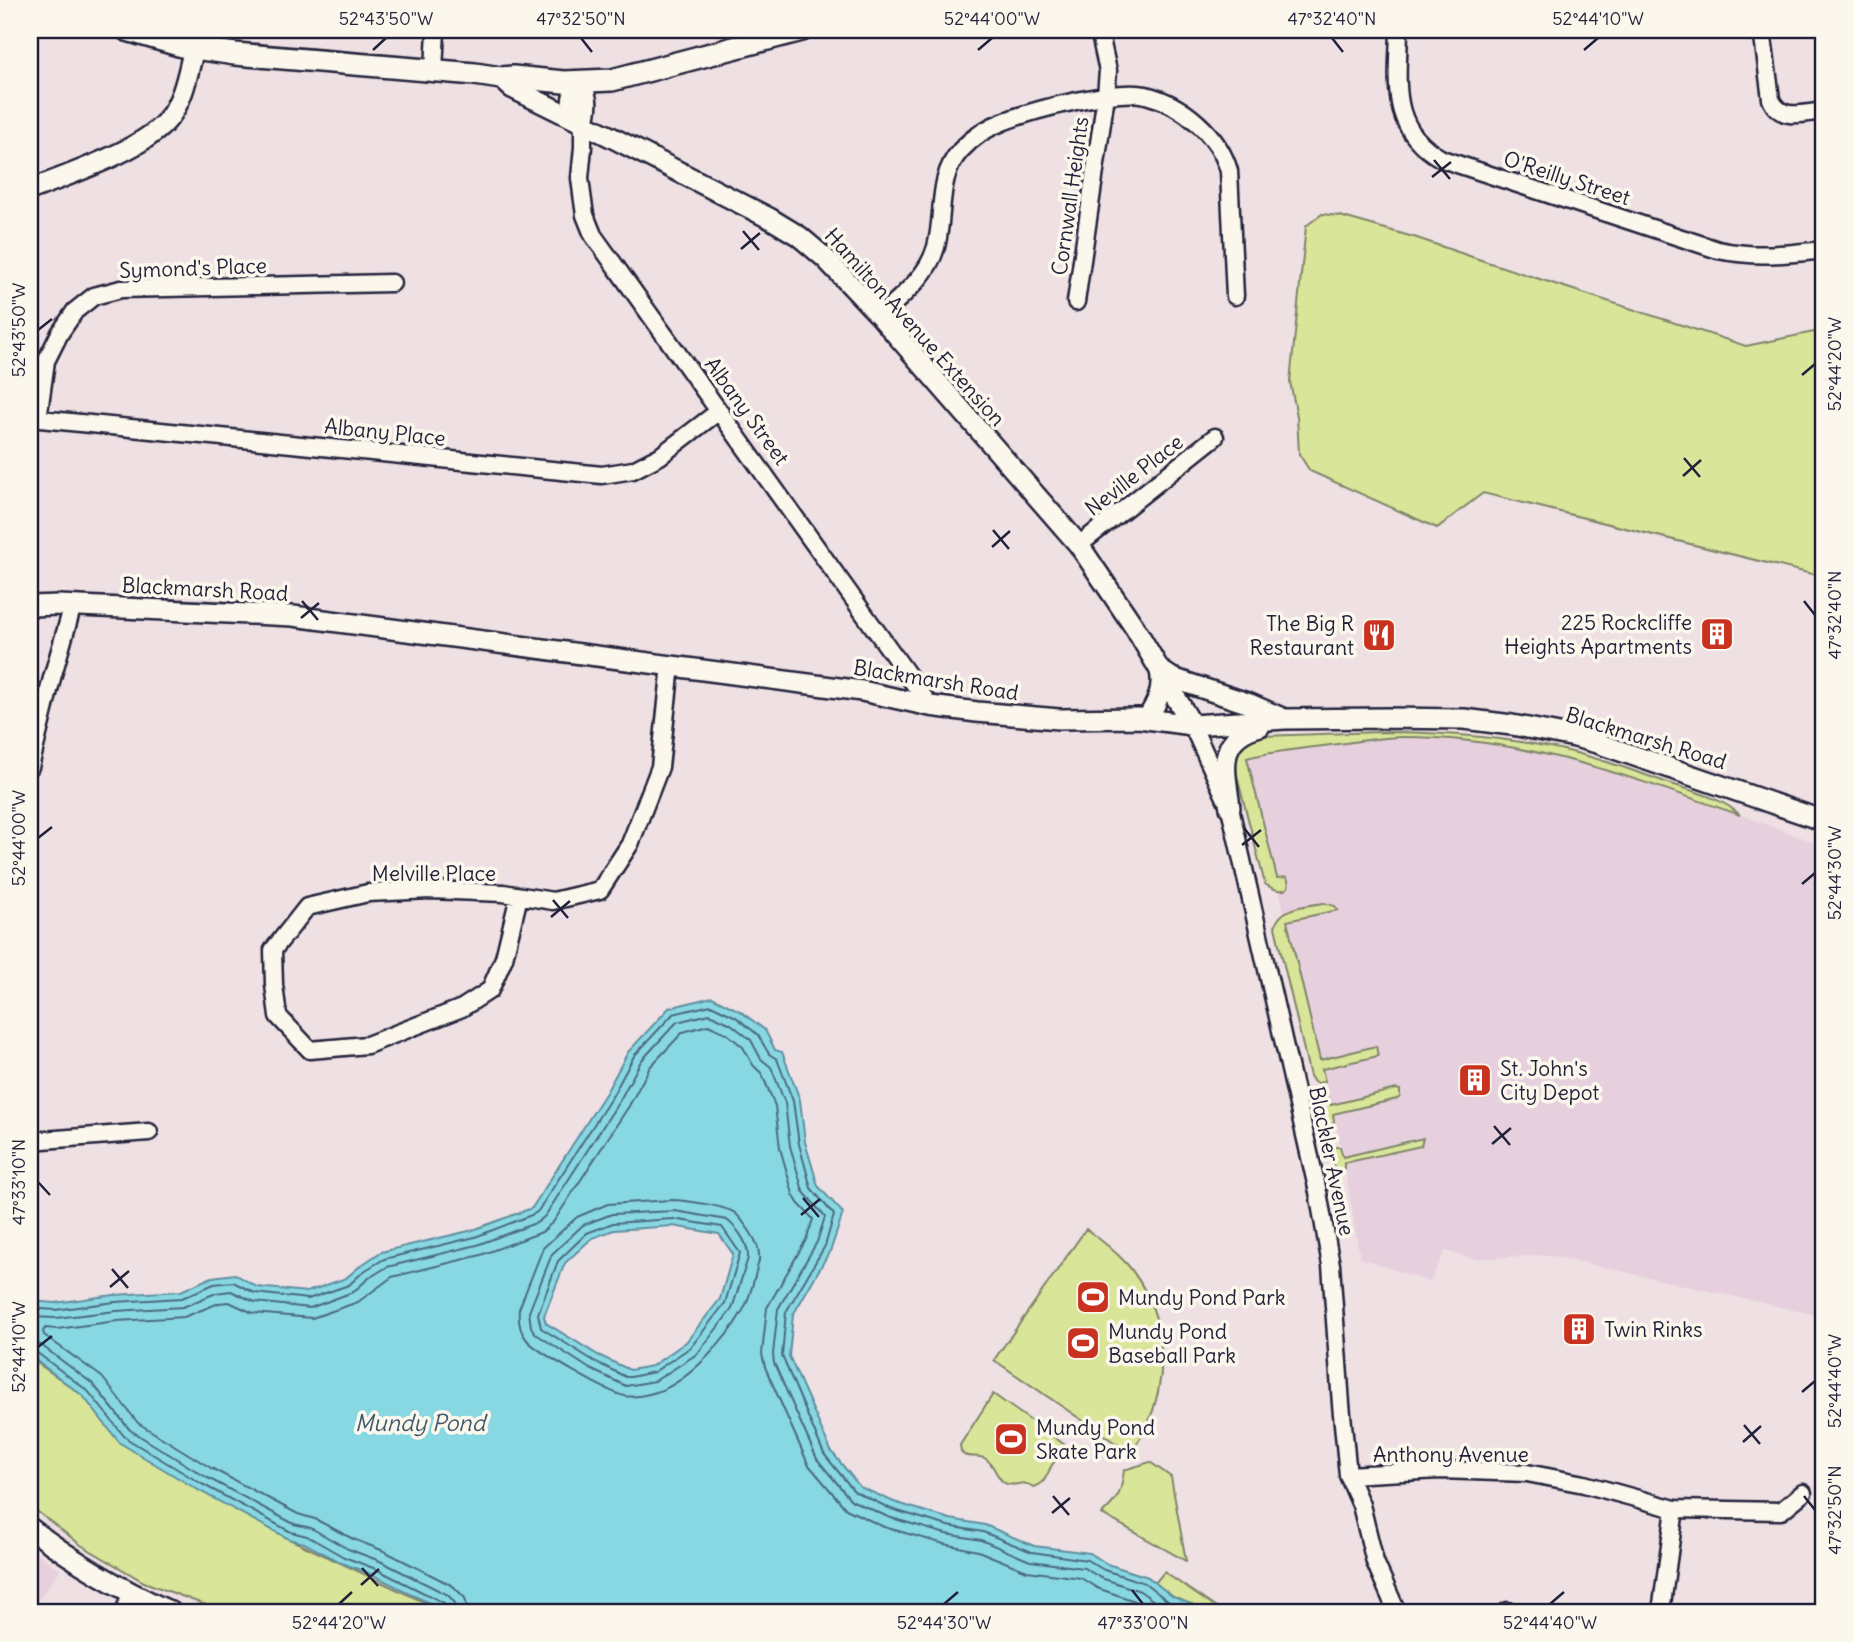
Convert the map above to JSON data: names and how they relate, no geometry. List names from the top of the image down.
{
  "streets": {
    "street": [
      "O'Reilly Street",
      "Cornwall Heights",
      "Symond's Place",
      "Hamilton Avenue Extension",
      "Albany Street",
      "Albany Place",
      "Neville Place",
      "Blackmarsh Road",
      "Melville Place",
      "Blackler Avenue",
      "Anthony Avenue"
    ]
  },
  "crossings": [
    ["Cornwall Heights", "Hamilton Avenue Extension"],
    ["Symond's Place", "Albany Place"],
    ["Hamilton Avenue Extension", "Albany Street"],
    ["Hamilton Avenue Extension", "Neville Place"],
    ["Hamilton Avenue Extension", "Blackmarsh Road"],
    ["Hamilton Avenue Extension", "Blackler Avenue"],
    ["Albany Street", "Albany Place"],
    ["Albany Street", "Blackmarsh Road"],
    ["Blackmarsh Road", "Melville Place"],
    ["Blackmarsh Road", "Blackler Avenue"],
    ["Blackler Avenue", "Anthony Avenue"]
  ],
  "water": ["Mundy Pond"],
  "places": {
    "building": ["225 Rockcliffe Heights Apartments", "St. John's City Depot", "Twin Rinks"],
    "restaurant": ["The Big R Restaurant"],
    "sports": ["Mundy Pond Park", "Mundy Pond Baseball Park", "Mundy Pond Skate Park"]
  },
  "coordinates": [
    "52°43'50\"W",
    "47°32'50\"N",
    "52°44'00\"W",
    "47°32'40\"N",
    "52°44'10\"W",
    "52°44'20\"W",
    "52°44'30\"W",
    "47°33'10\"N",
    "52°44'40\"W",
    "47°33'00\"N"
  ]
}
